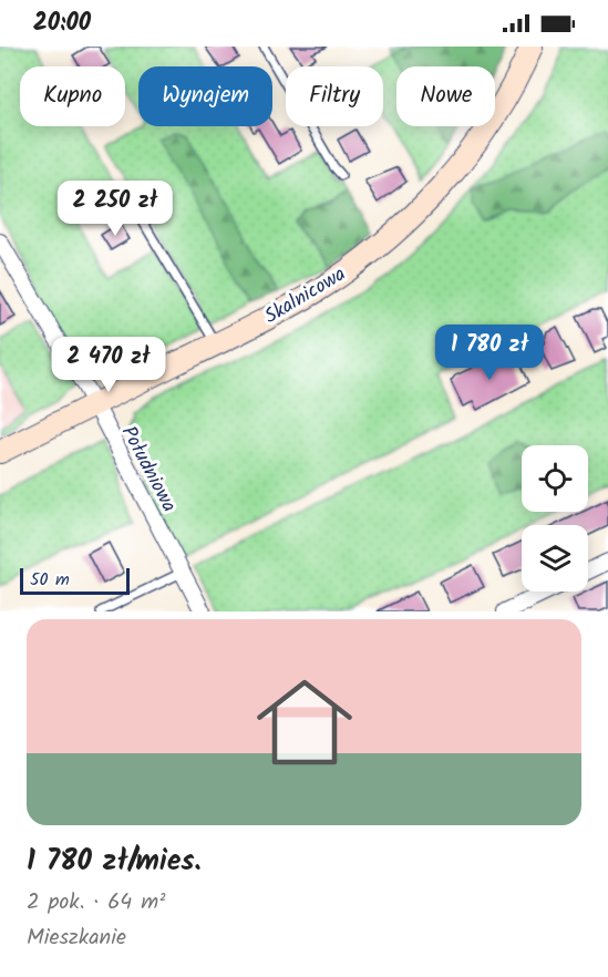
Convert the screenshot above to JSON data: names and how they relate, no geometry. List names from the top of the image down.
{
  "streets": {
    "street": ["Skalnicowa", "Południowa"]
  },
  "crossings": [
    ["Skalnicowa", "Południowa"]
  ],
  "scale_bar": "50 m",
  "page": {
    "status": "20:00",
    "chip": [
      "Kupno",
      "Wynajem",
      "Filtry",
      "Nowe"
    ],
    "price": ["2 250 zł", "1 780 zł", "2 470 zł"],
    "scale": "50 m",
    "list": [
      {
        "name": "1 780 zł/mies.",
        "note": "2 pok. · 64 m² · Mieszkanie"
      }
    ]
  }
}
